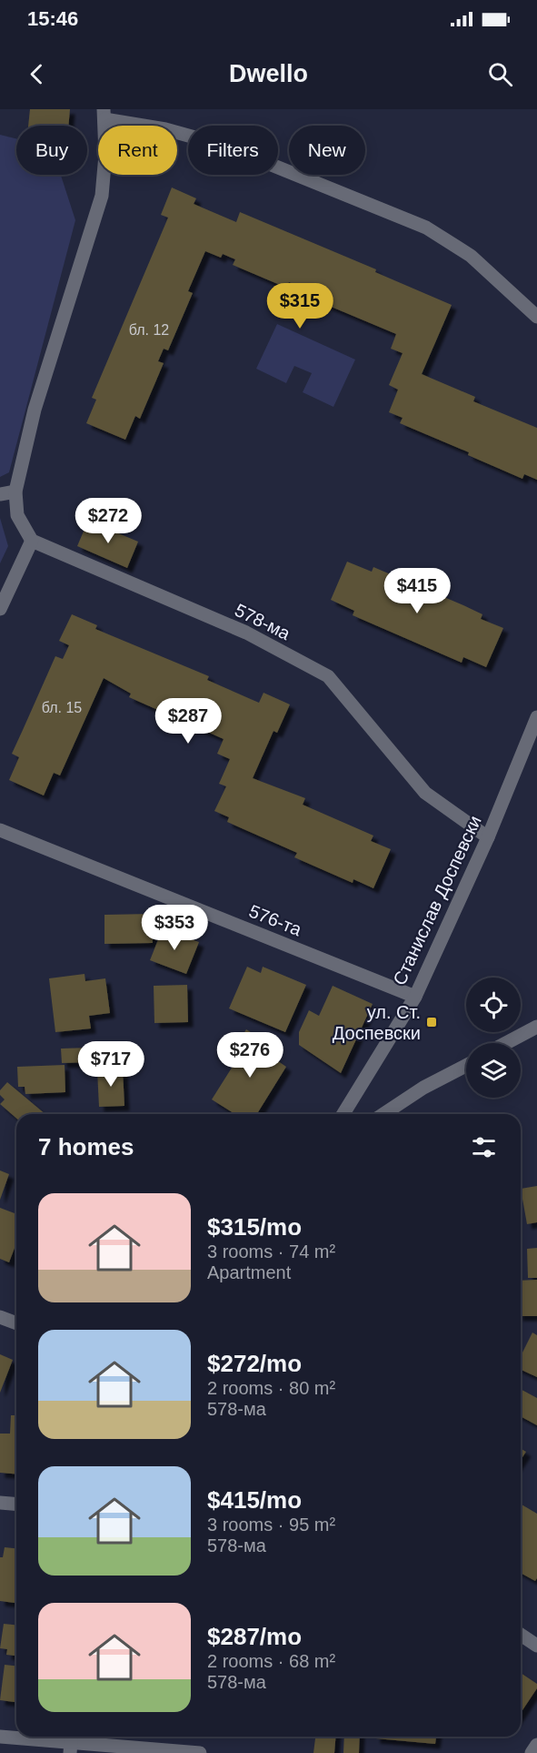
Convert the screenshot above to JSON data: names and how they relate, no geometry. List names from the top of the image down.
{
  "streets": {
    "street": ["578-ма", "Станислав Доспевски", "576-та"]
  },
  "crossings": [
    ["578-ма", "Станислав Доспевски"],
    ["Станислав Доспевски", "576-та"]
  ],
  "places": {
    "transit": ["ул. Ст. Доспевски"]
  },
  "house_numbers": ["бл. 12", "бл. 15"],
  "page": {
    "status": "15:46",
    "header": "Dwello",
    "chip": [
      "Buy",
      "Rent",
      "Filters",
      "New"
    ],
    "price": [
      "$315",
      "$272",
      "$415",
      "$287",
      "$353",
      "$276",
      "$717"
    ],
    "heading": "7 homes",
    "list": [
      {
        "name": "$315/mo",
        "note": "3 rooms · 74 m² · Apartment"
      },
      {
        "name": "$272/mo",
        "note": "2 rooms · 80 m² · 578-ма"
      },
      {
        "name": "$415/mo",
        "note": "3 rooms · 95 m² · 578-ма"
      },
      {
        "name": "$287/mo",
        "note": "2 rooms · 68 m² · 578-ма"
      }
    ]
  }
}
